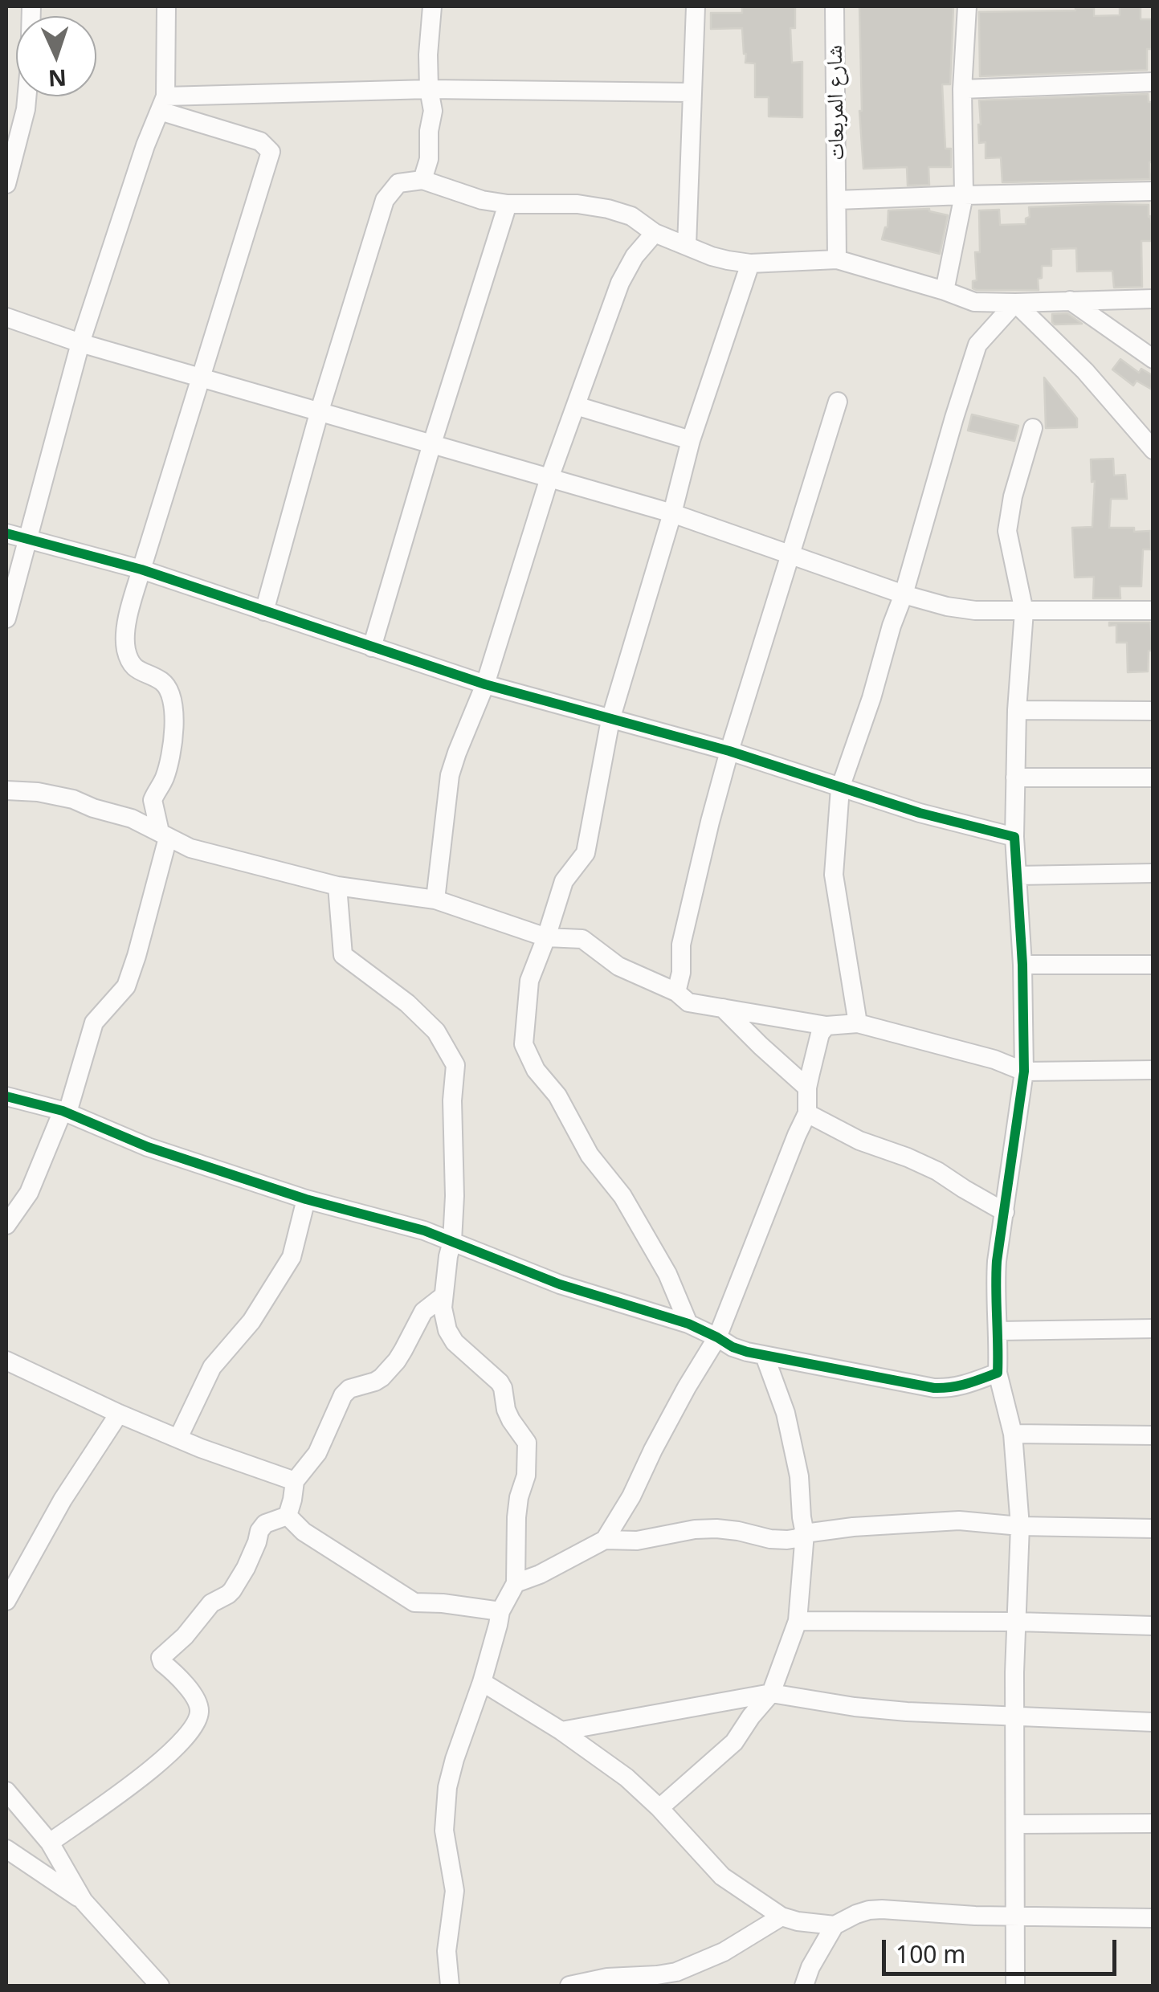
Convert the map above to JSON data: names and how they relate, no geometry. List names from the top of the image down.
{
  "streets": {
    "street": ["شارع المربعات"]
  },
  "scale_bar": "100 m",
  "north": "bottom"
}
